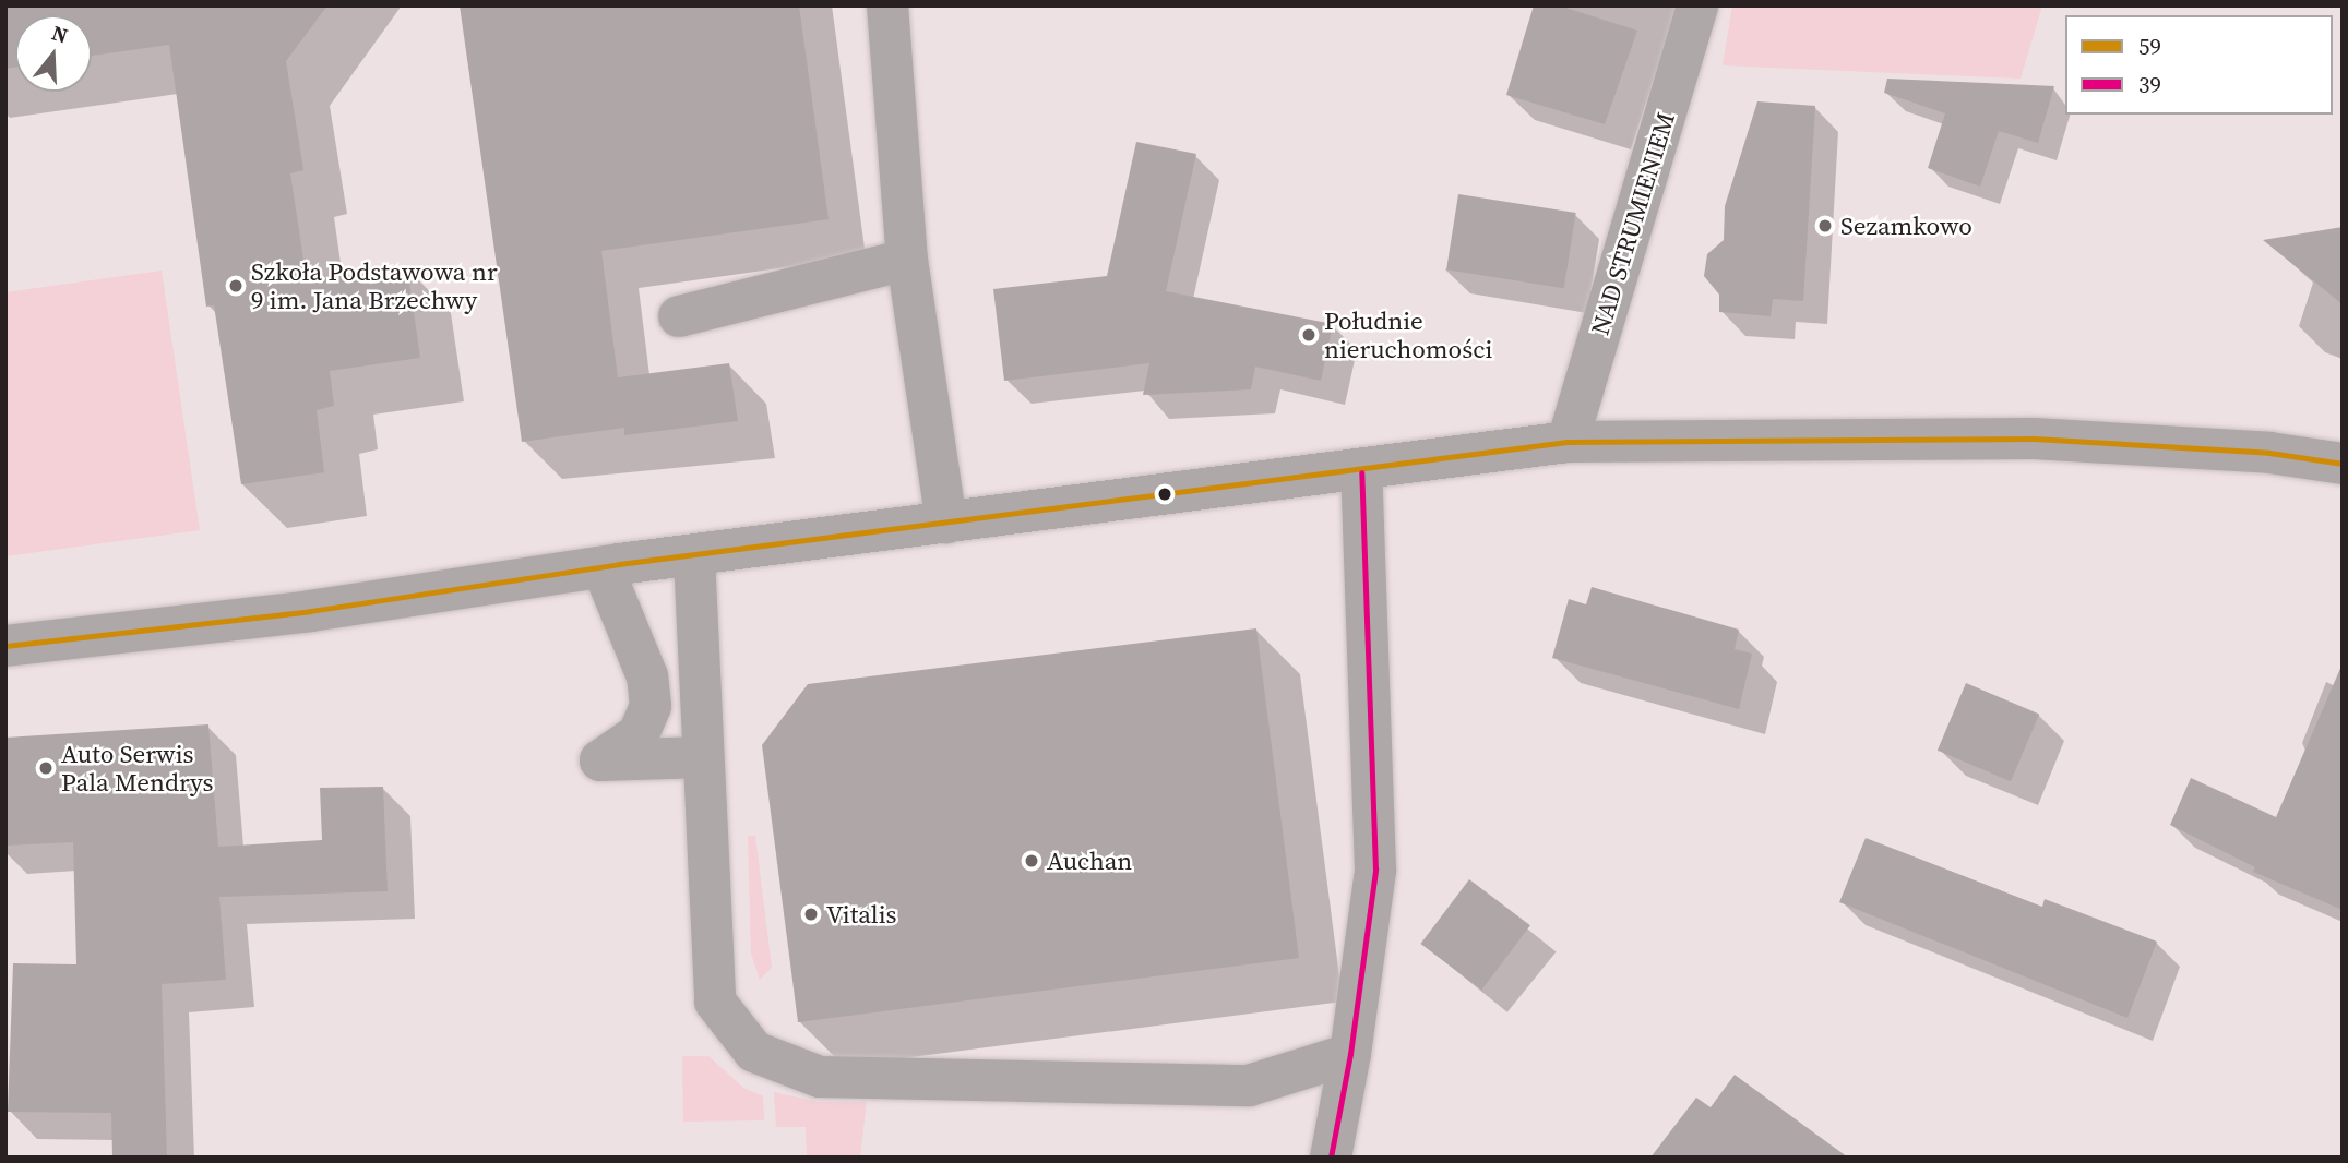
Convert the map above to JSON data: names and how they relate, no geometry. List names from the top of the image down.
{
  "streets": {
    "street": ["NAD STRUMIENIEM"]
  },
  "places": [
    "Sezamkowo",
    "Szkoła Podstawowa nr 9 im. Jana Brzechwy",
    "Południe nieruchomości",
    "Auto Serwis Pala Mendrys",
    "Auchan",
    "Vitalis"
  ],
  "lines": ["transit line 59", "transit line 39"],
  "legend": ["59", "39"],
  "north": "top"
}
